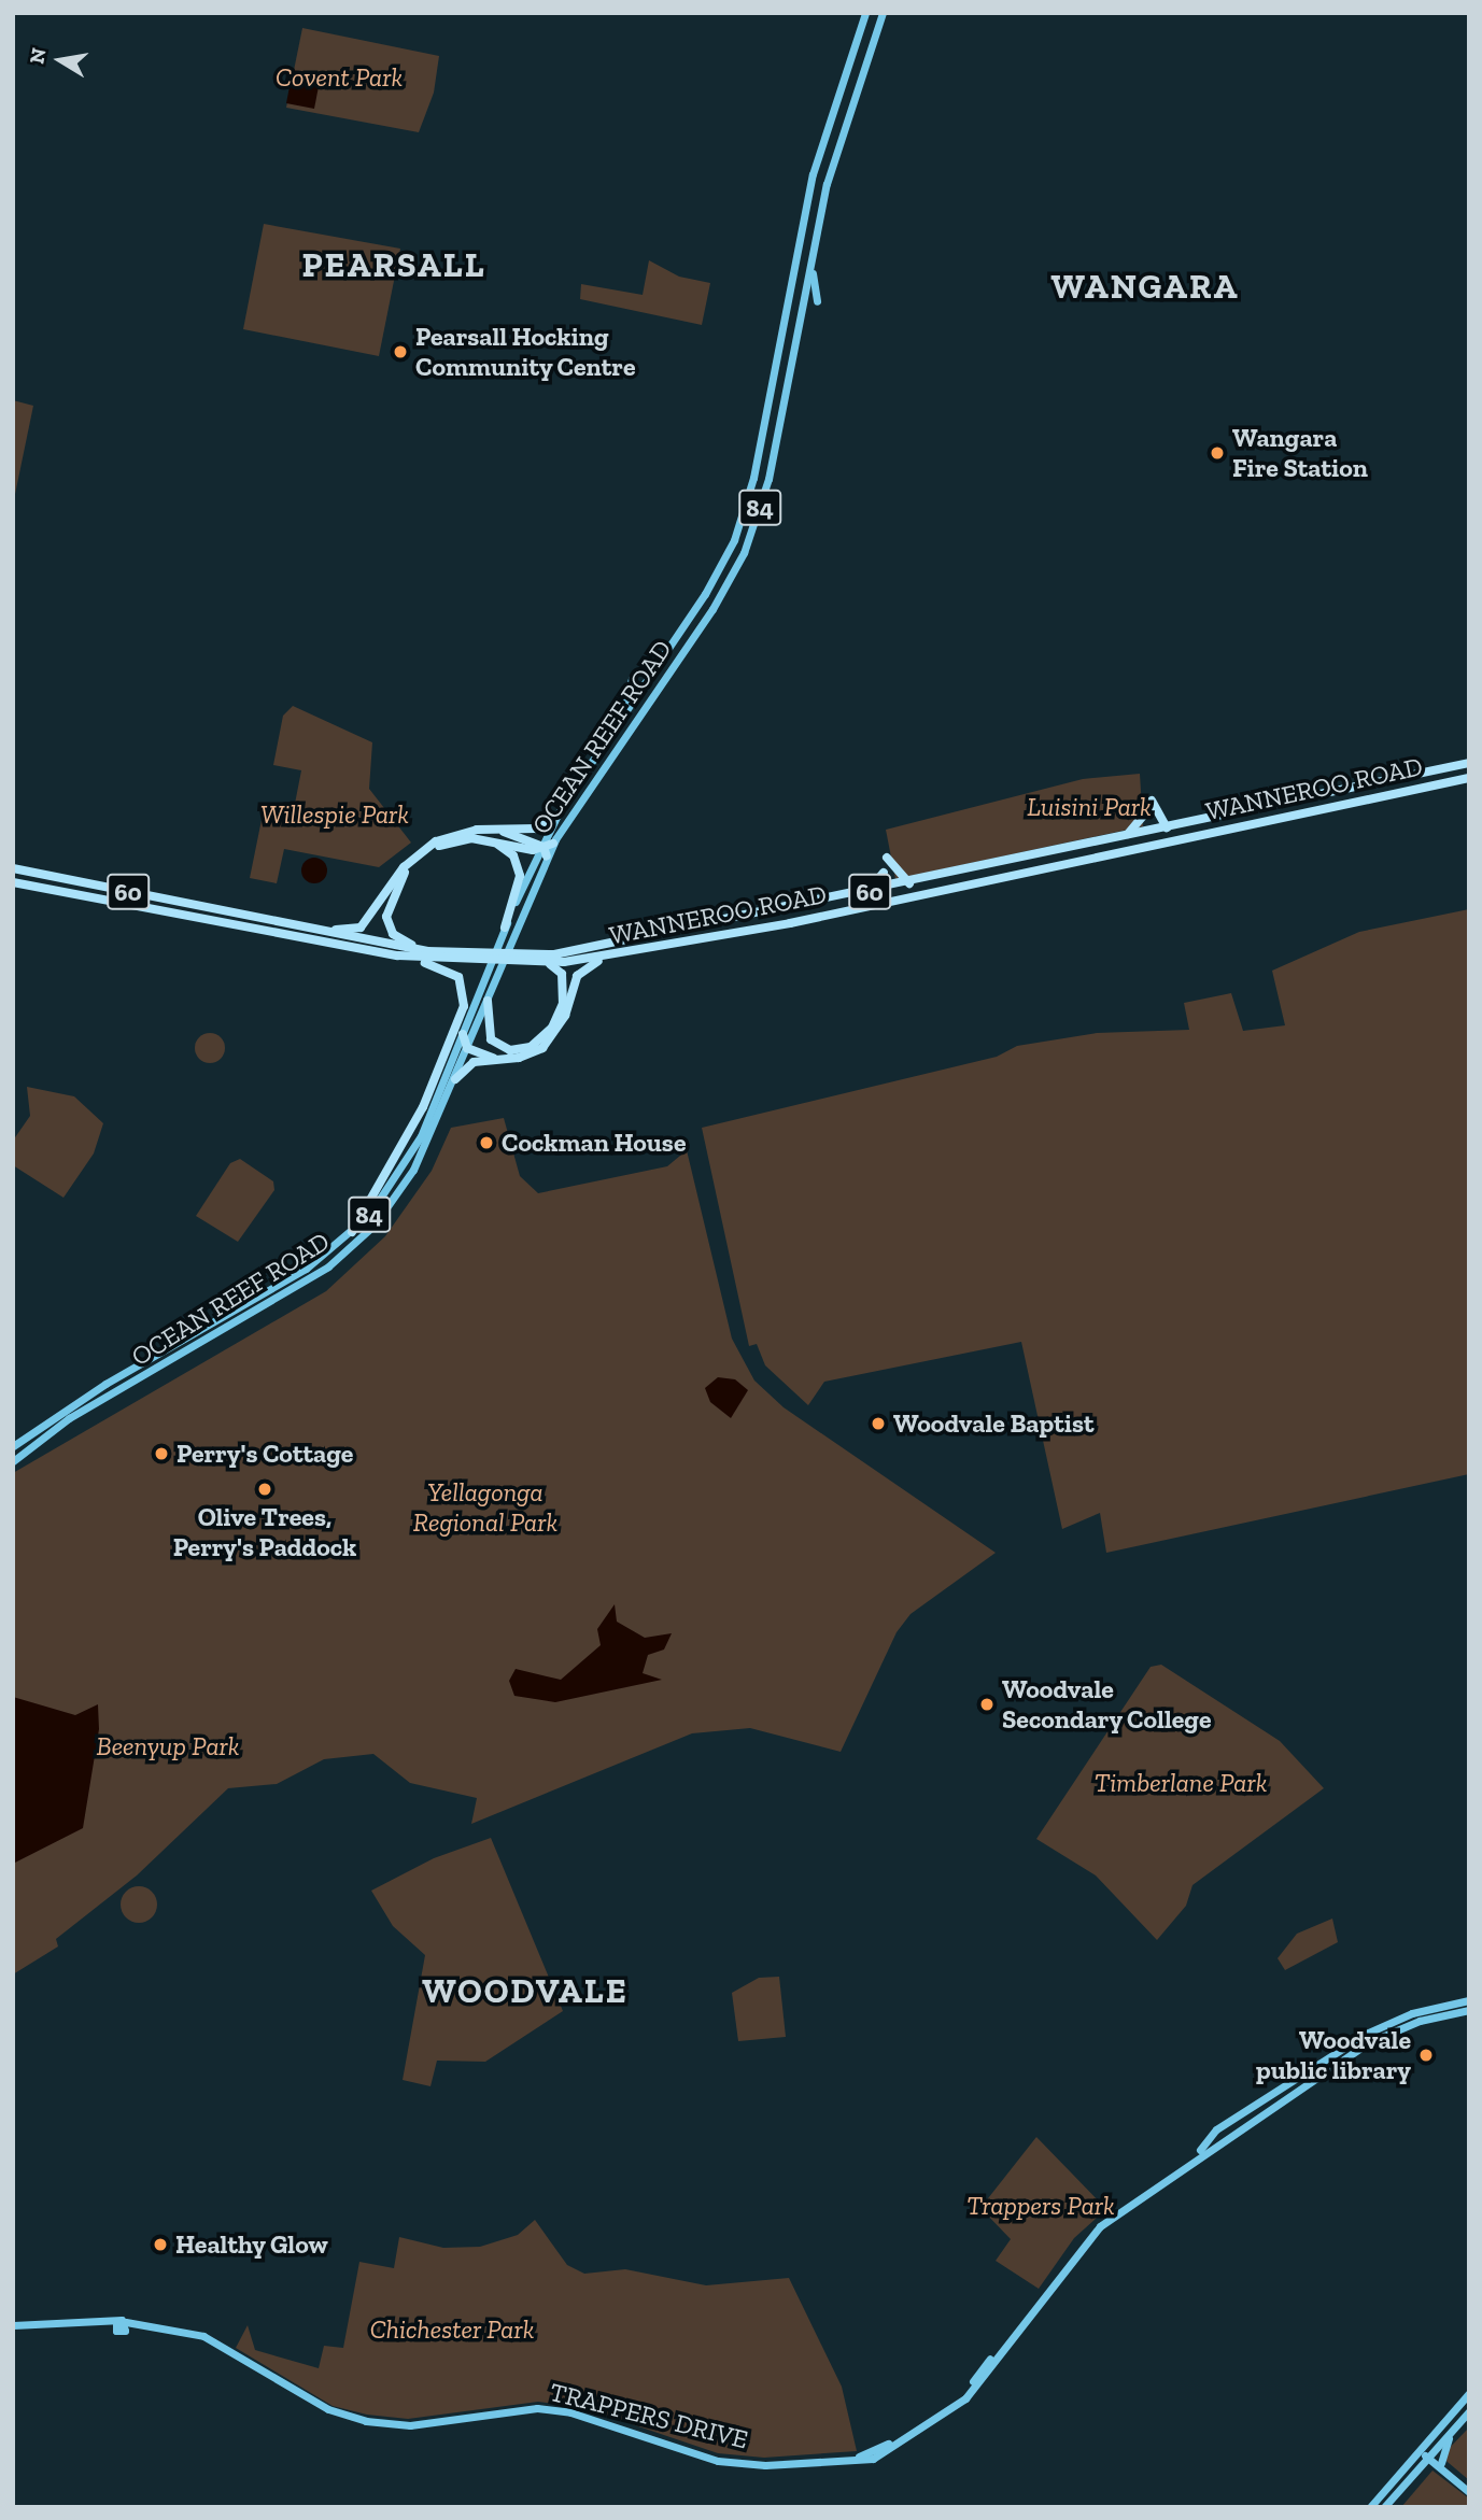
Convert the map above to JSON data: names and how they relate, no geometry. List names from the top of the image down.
{
  "streets": {
    "highway": ["WANNEROO ROAD", "60"],
    "main road": ["84", "OCEAN REEF ROAD", "TRAPPERS DRIVE"]
  },
  "crossings": [
    ["WANNEROO ROAD", "60"]
  ],
  "districts": ["PEARSALL", "WANGARA", "WOODVALE"],
  "parks": [
    "Covent Park",
    "Luisini Park",
    "Willespie Park",
    "Yellagonga Regional Park",
    "Beenyup Park",
    "Timberlane Park",
    "Trappers Park",
    "Chichester Park"
  ],
  "places": [
    "Pearsall Hocking Community Centre",
    "Wangara Fire Station",
    "Cockman House",
    "Woodvale Baptist",
    "Perry's Cottage",
    "Olive Trees, Perry's Paddock",
    "Woodvale Secondary College",
    "Woodvale public library",
    "Healthy Glow"
  ],
  "north": "left"
}
